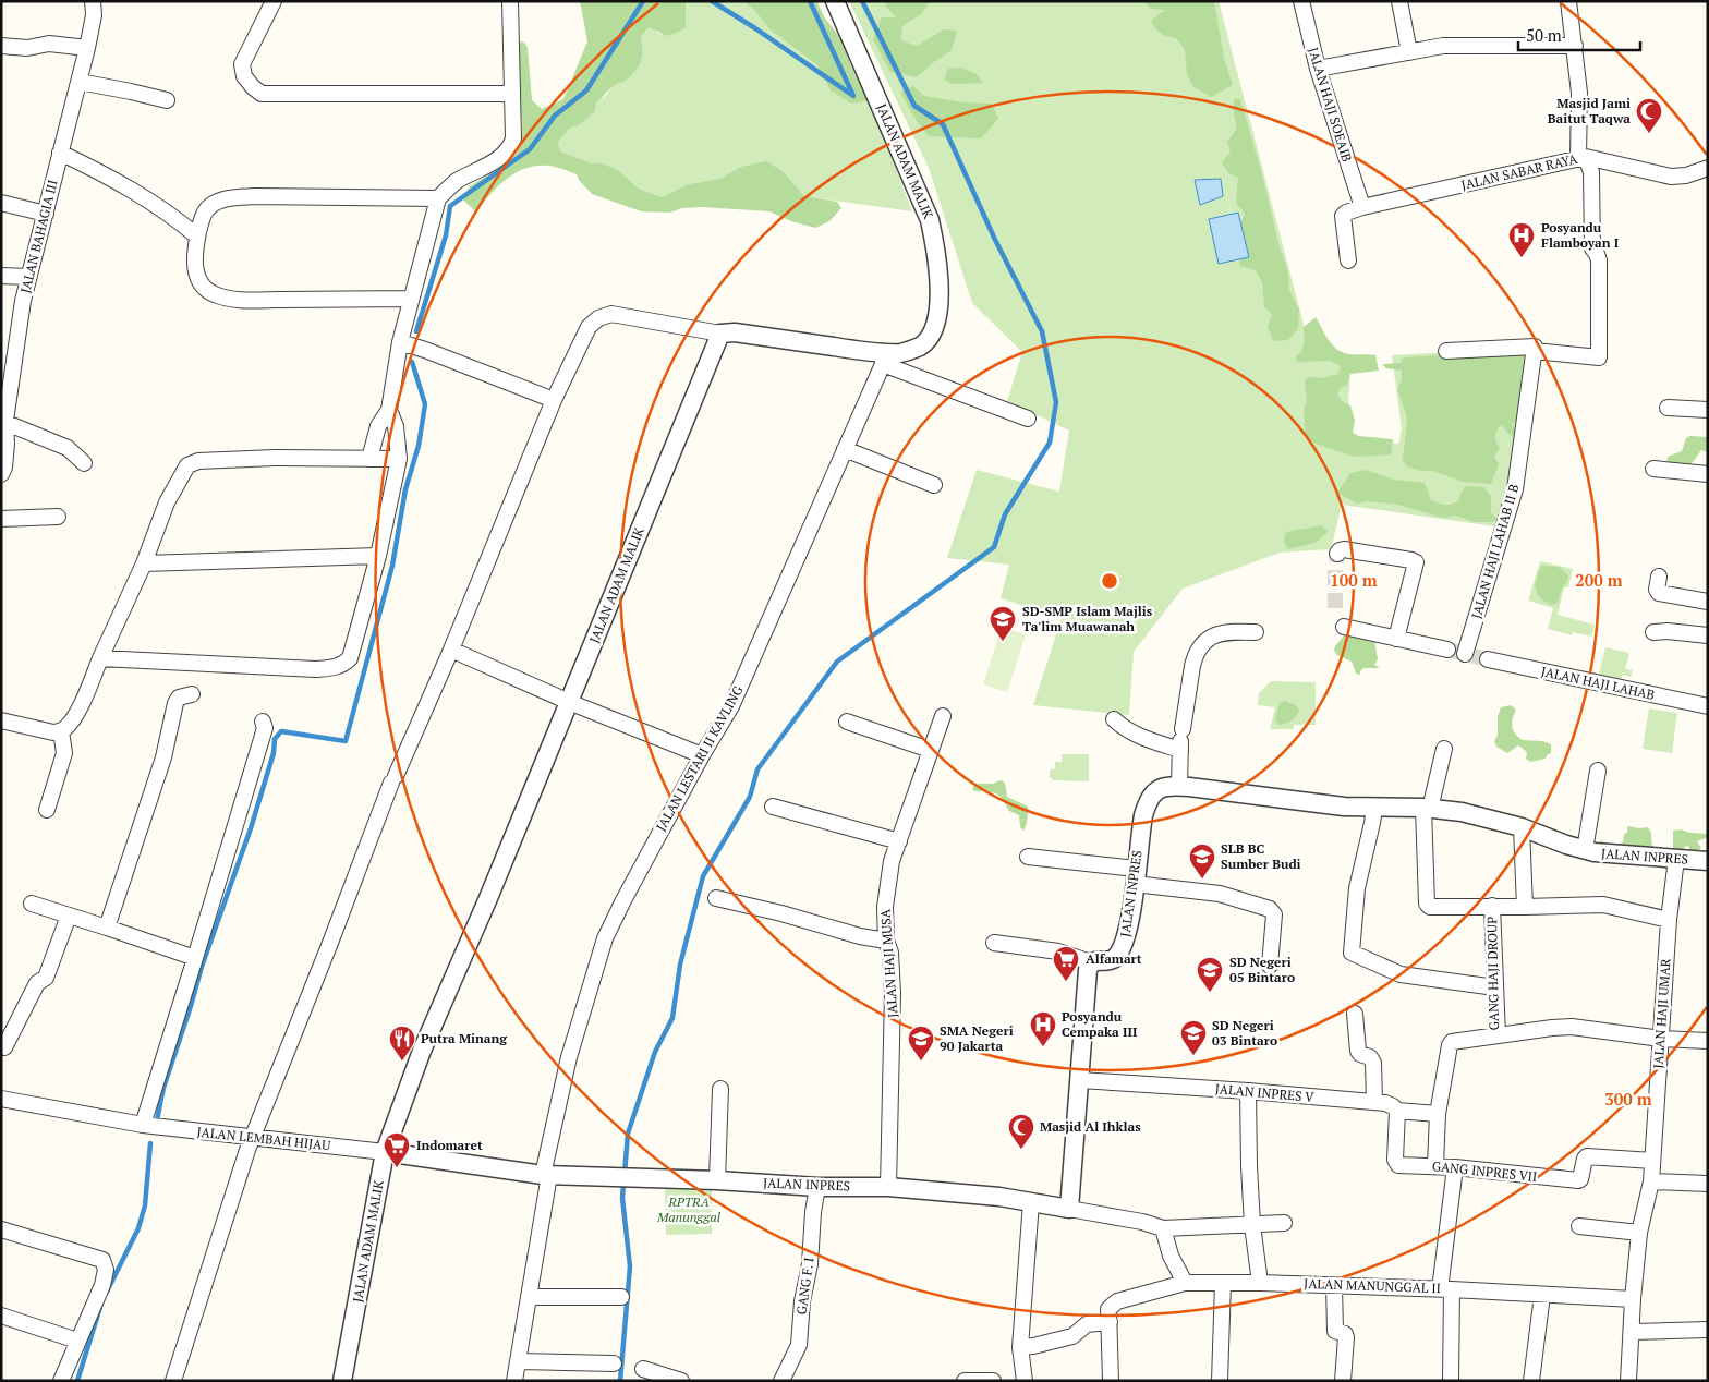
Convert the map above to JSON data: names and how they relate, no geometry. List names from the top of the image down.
{
  "streets": {
    "street": [
      "JALAN HAJI SOEAIB",
      "JALAN ADAM MALIK",
      "JALAN SABAR RAYA",
      "JALAN BAHAGIA III",
      "JALAN HAJI LAHAB II B",
      "JALAN HAJI LAHAB",
      "JALAN LESTARI II KAVLING",
      "JALAN INPRES",
      "JALAN HAJI MUSA",
      "GANG HAJI DROUP",
      "JALAN HAJI UMAR",
      "JALAN INPRES V",
      "JALAN LEMBAH HIJAU",
      "GANG INPRES VII",
      "GANG F. I",
      "JALAN MANUNGGAL II"
    ]
  },
  "crossings": [
    ["JALAN HAJI SOEAIB", "JALAN SABAR RAYA"],
    ["JALAN ADAM MALIK", "JALAN LESTARI II KAVLING"],
    ["JALAN ADAM MALIK", "JALAN INPRES"],
    ["JALAN ADAM MALIK", "JALAN LEMBAH HIJAU"],
    ["JALAN LESTARI II KAVLING", "JALAN INPRES"],
    ["JALAN INPRES", "JALAN HAJI MUSA"],
    ["JALAN INPRES", "JALAN HAJI UMAR"],
    ["JALAN INPRES", "JALAN LEMBAH HIJAU"],
    ["JALAN INPRES", "GANG F. I"],
    ["GANG HAJI DROUP", "GANG INPRES VII"],
    ["JALAN HAJI UMAR", "GANG INPRES VII"],
    ["JALAN HAJI UMAR", "JALAN MANUNGGAL II"],
    ["JALAN INPRES V", "GANG INPRES VII"]
  ],
  "parks": ["RPTRA Manunggal"],
  "places": {
    "mosque": ["Masjid Jami Baitut Taqwa", "Masjid Al Ihklas"],
    "hospital": ["Posyandu Flamboyan I", "Posyandu Cempaka III"],
    "school or university": [
      "SD-SMP Islam Majlis Ta'lim Muawanah",
      "SLB BC Sumber Budi",
      "SD Negeri 05 Bintaro",
      "SD Negeri 03 Bintaro",
      "SMA Negeri 90 Jakarta"
    ],
    "supermarket": ["Alfamart", "Indomaret"],
    "restaurant": ["Putra Minang"]
  },
  "scale_bar": "50 m",
  "rings": ["100 m", "200 m", "300 m"]
}
